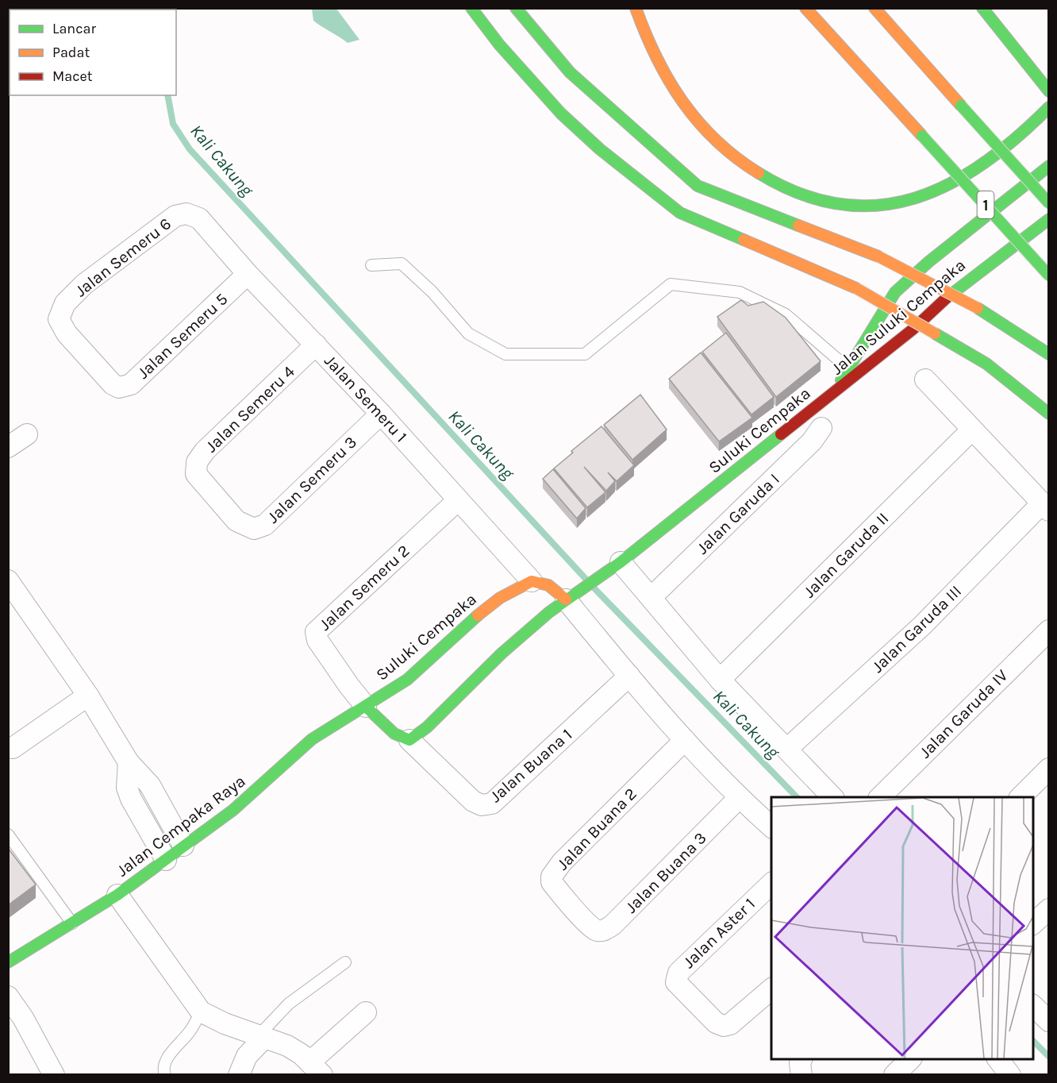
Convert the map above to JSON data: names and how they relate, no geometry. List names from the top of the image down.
{
  "streets": {
    "main road": [
      "1",
      "Jalan Suluki Cempaka",
      "Suluki Cempaka",
      "Jalan Cempaka Raya"
    ],
    "street": [
      "Jalan Semeru 6",
      "Jalan Semeru 5",
      "Jalan Semeru 1",
      "Jalan Semeru 4",
      "Jalan Semeru 3",
      "Jalan Garuda I",
      "Jalan Garuda II",
      "Jalan Semeru 2",
      "Jalan Garuda III",
      "Jalan Garuda IV",
      "Jalan Buana 1",
      "Jalan Buana 2",
      "Jalan Buana 3",
      "Jalan Aster 1"
    ]
  },
  "crossings": [
    ["Jalan Semeru 6", "Jalan Semeru 5"],
    ["Jalan Semeru 6", "Jalan Semeru 1"],
    ["Jalan Suluki Cempaka", "Suluki Cempaka"],
    ["Jalan Semeru 5", "Jalan Semeru 1"],
    ["Jalan Semeru 1", "Jalan Semeru 4"],
    ["Jalan Semeru 1", "Suluki Cempaka"],
    ["Jalan Semeru 1", "Jalan Semeru 3"],
    ["Jalan Semeru 1", "Jalan Semeru 2"],
    ["Jalan Semeru 4", "Jalan Semeru 3"],
    ["Suluki Cempaka", "Jalan Semeru 2"],
    ["Suluki Cempaka", "Jalan Buana 1"],
    ["Suluki Cempaka", "Jalan Cempaka Raya"],
    ["Jalan Semeru 2", "Jalan Cempaka Raya"],
    ["Jalan Buana 2", "Jalan Buana 3"]
  ],
  "water": ["Kali Cakung"],
  "legend": ["Lancar", "Padat", "Macet"]
}
